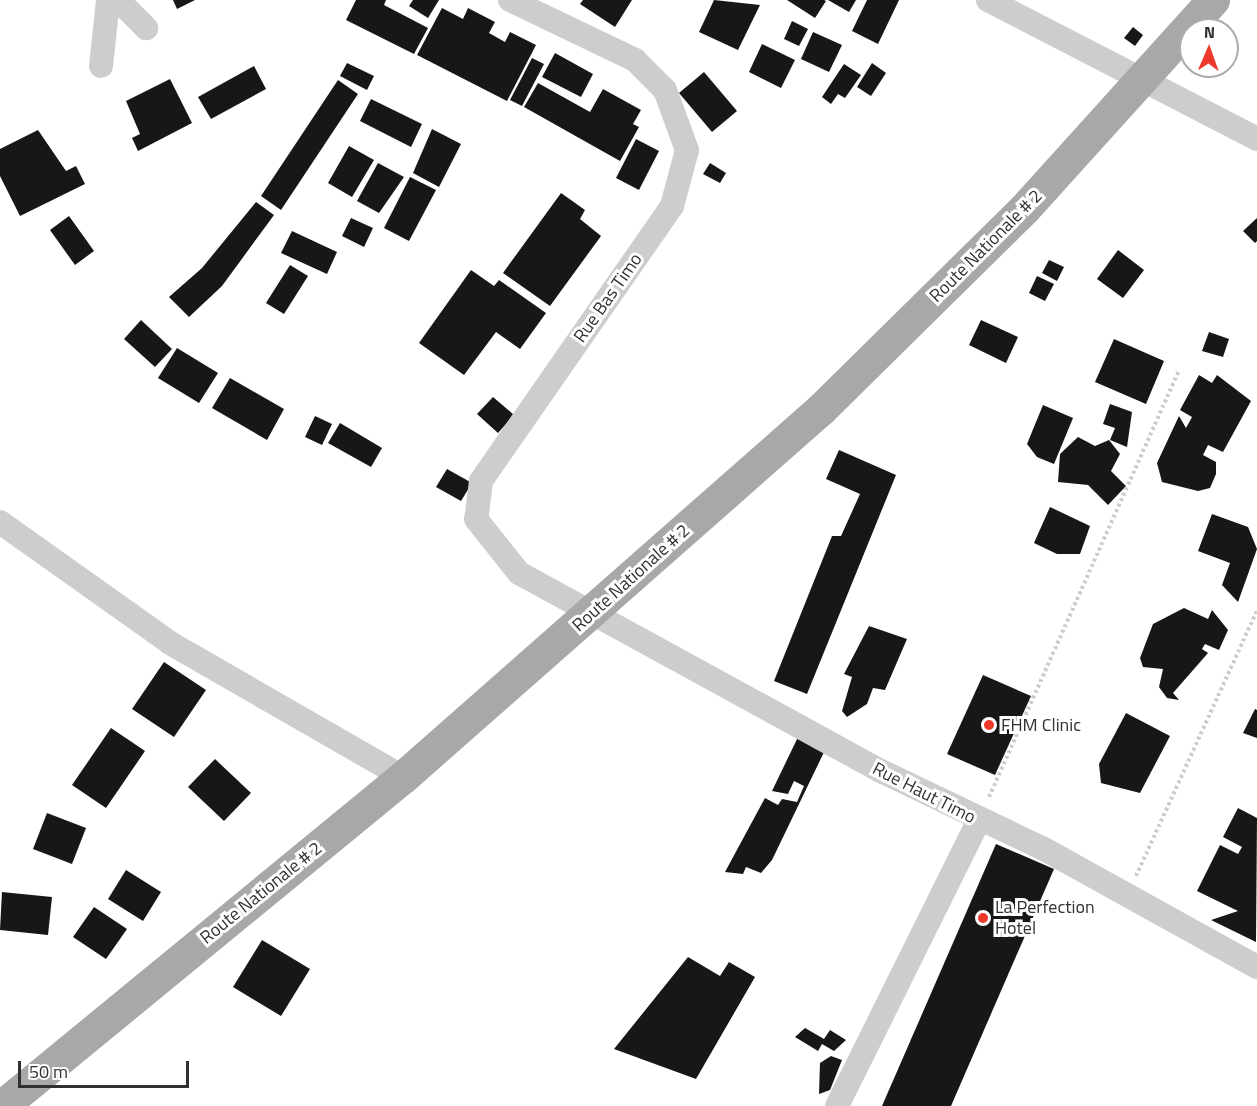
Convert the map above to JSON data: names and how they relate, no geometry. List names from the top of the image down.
{
  "streets": {
    "main road": ["Route Nationale # 2"],
    "street": ["Rue Bas Timo", "Rue Haut Timo"]
  },
  "crossings": [
    ["Route Nationale # 2", "Rue Bas Timo"],
    ["Route Nationale # 2", "Rue Haut Timo"],
    ["Rue Bas Timo", "Rue Haut Timo"]
  ],
  "places": ["FHM Clinic", "La Perfection Hotel"],
  "scale_bar": "50 m",
  "north": "top"
}
